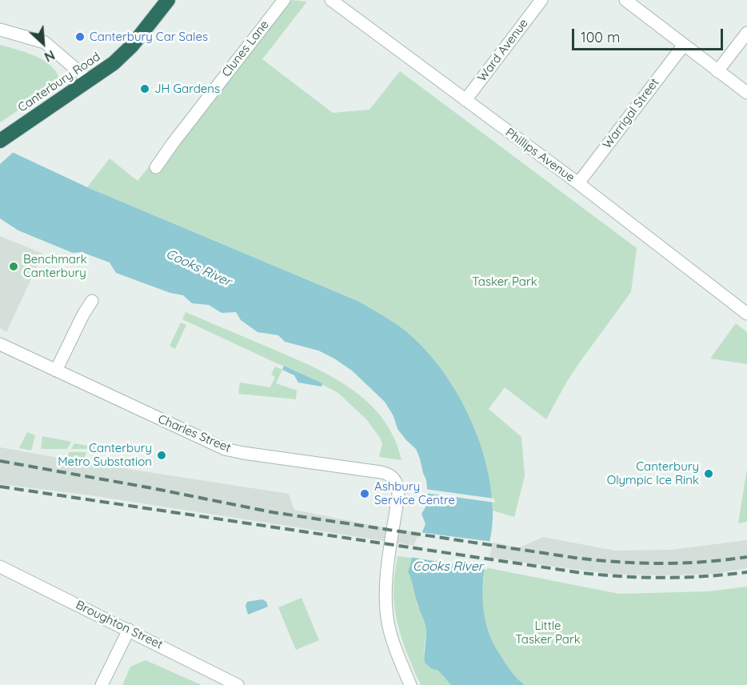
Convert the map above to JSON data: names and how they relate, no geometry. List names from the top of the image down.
{
  "streets": {
    "highway": ["Canterbury Road"],
    "street": [
      "Clunes Lane",
      "Ward Avenue",
      "Warrigal Street",
      "Phillips Avenue",
      "Charles Street",
      "Broughton Street"
    ]
  },
  "crossings": [
    ["Ward Avenue", "Phillips Avenue"],
    ["Warrigal Street", "Phillips Avenue"]
  ],
  "water": ["Cooks River"],
  "parks": ["Tasker Park", "Little Tasker Park"],
  "places": [
    "Canterbury Car Sales",
    "JH Gardens",
    "Benchmark Canterbury",
    "Canterbury Metro Substation",
    "Canterbury Olympic Ice Rink",
    "Ashbury Service Centre"
  ],
  "scale_bar": "100 m",
  "north": "bottom right"
}
